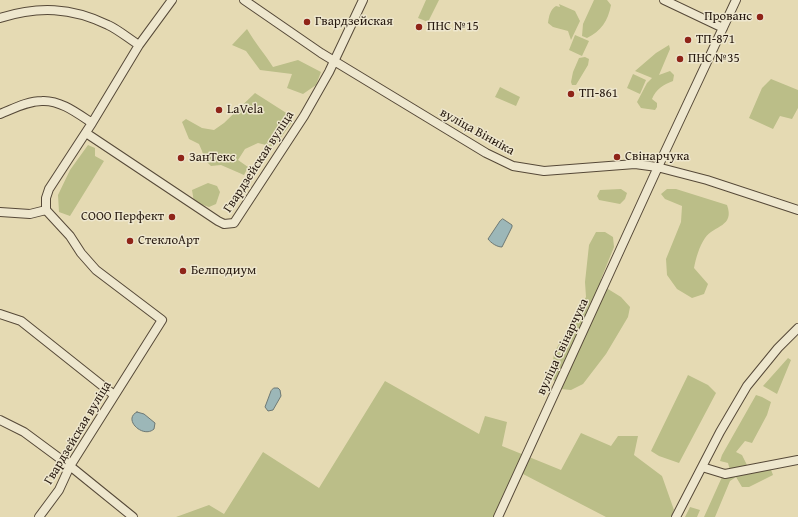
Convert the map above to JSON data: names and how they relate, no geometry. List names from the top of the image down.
{
  "streets": {
    "street": ["вуліца Вінніка", "Гвардзейская вуліца", "вуліца Свінарчука"]
  },
  "crossings": [
    ["вуліца Вінніка", "Гвардзейская вуліца"],
    ["вуліца Вінніка", "вуліца Свінарчука"]
  ],
  "places": [
    "Прованс",
    "Гвардзейская",
    "ПНС №15",
    "ТП-871",
    "ПНС №35",
    "ТП-861",
    "LaVela",
    "Свінарчука",
    "ЗанТекс",
    "СООО Перфект",
    "СтеклоАрт",
    "Белподиум"
  ]
}
